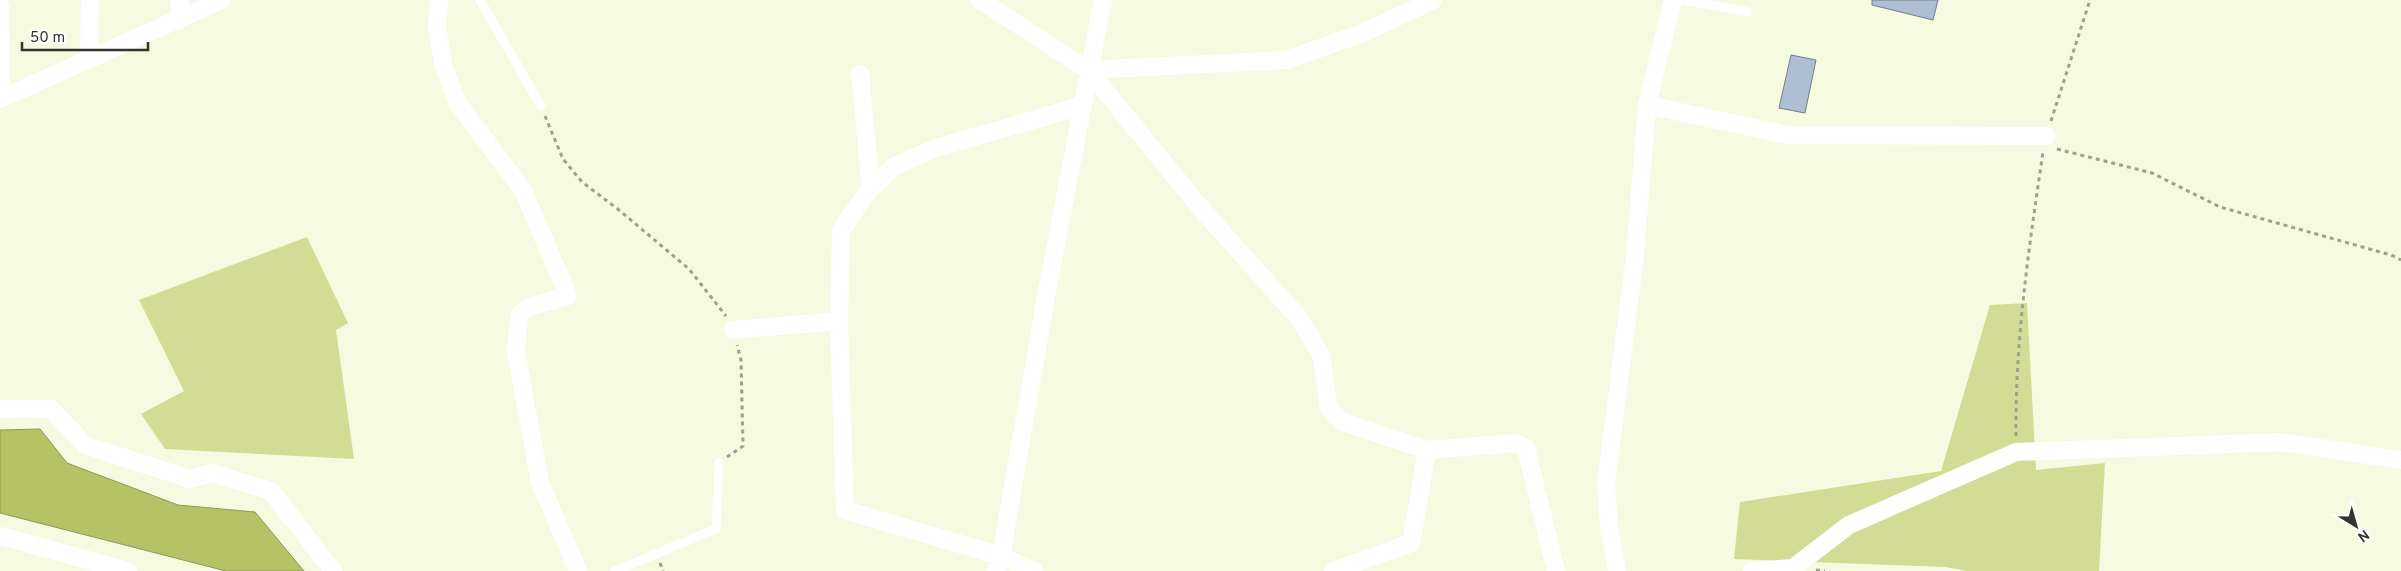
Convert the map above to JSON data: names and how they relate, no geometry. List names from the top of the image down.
{
  "scale_bar": "50 m",
  "north": "bottom right"
}
